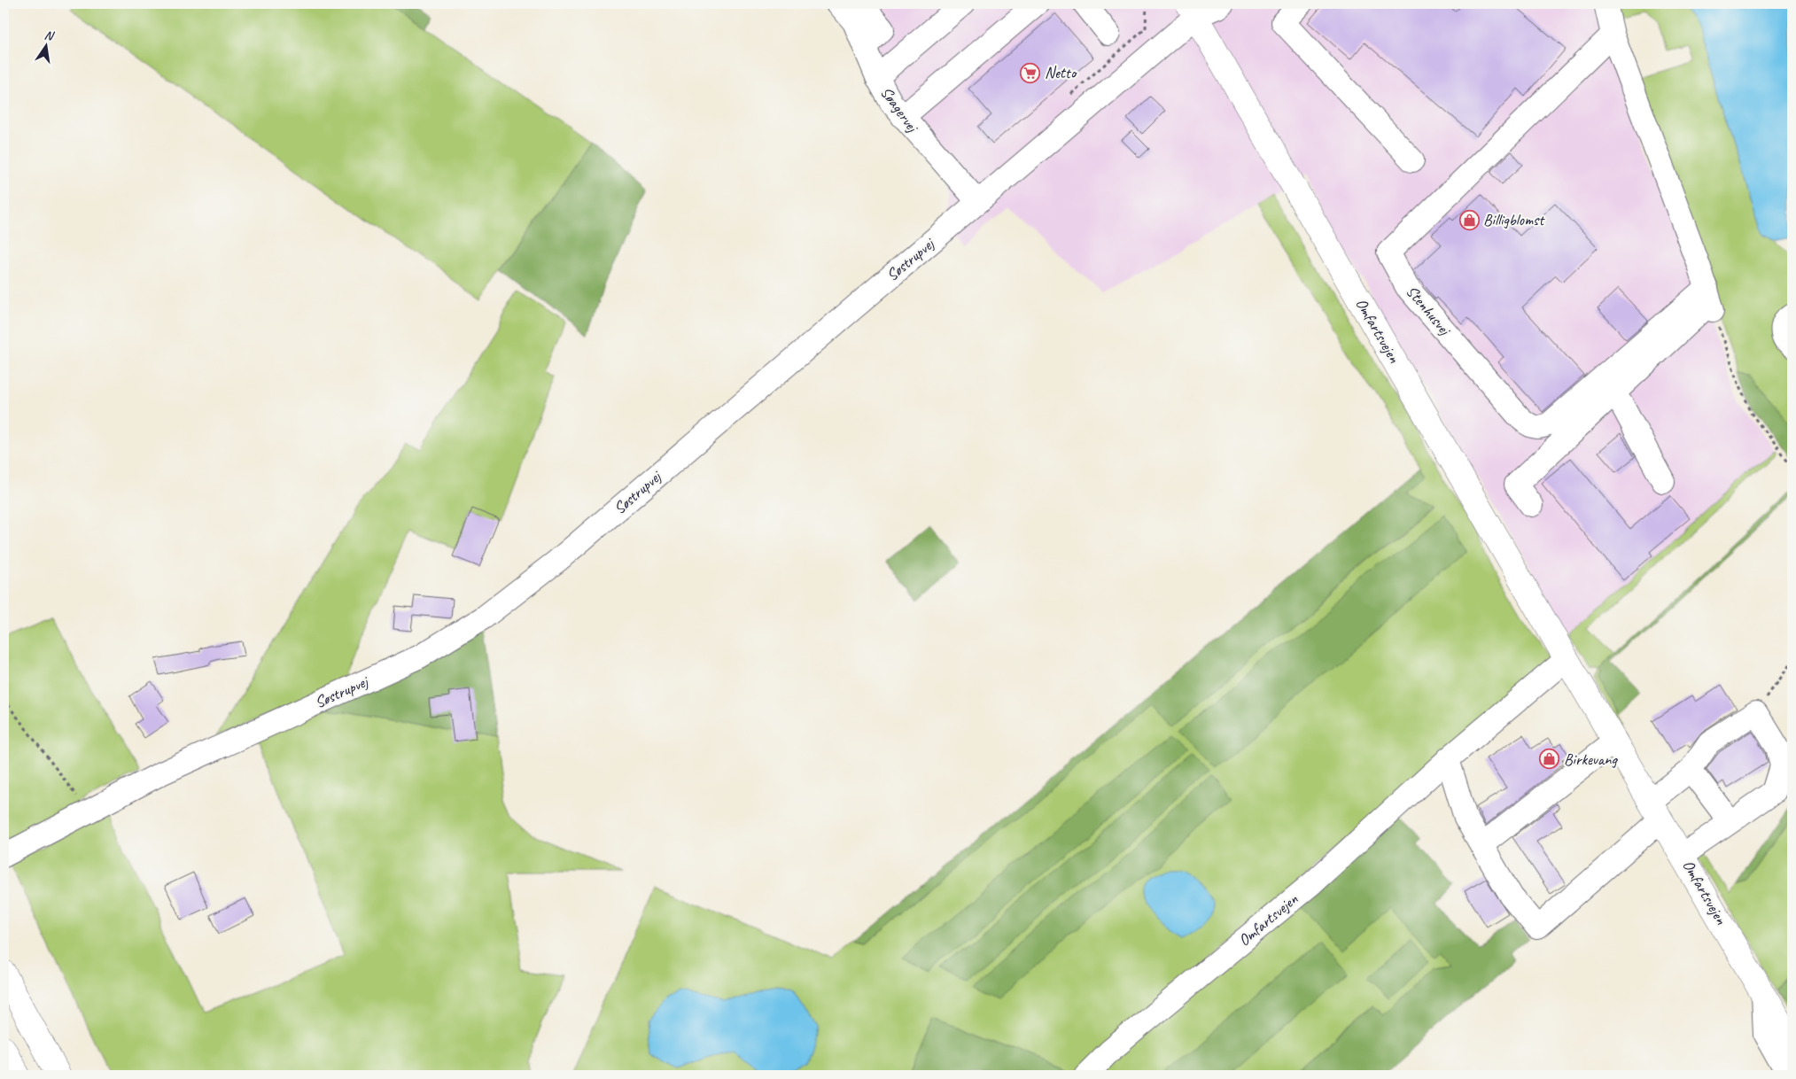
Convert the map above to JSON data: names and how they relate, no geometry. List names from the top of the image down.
{
  "streets": {
    "main road": ["Omfartsvejen"],
    "street": ["Søagervej", "Søstrupvej", "Stenhusvej"]
  },
  "crossings": [
    ["Søagervej", "Søstrupvej"],
    ["Søstrupvej", "Omfartsvejen"]
  ],
  "places": {
    "supermarket": ["Netto"],
    "shop": ["Billigblomst", "Birkevang"]
  },
  "north": "top"
}
